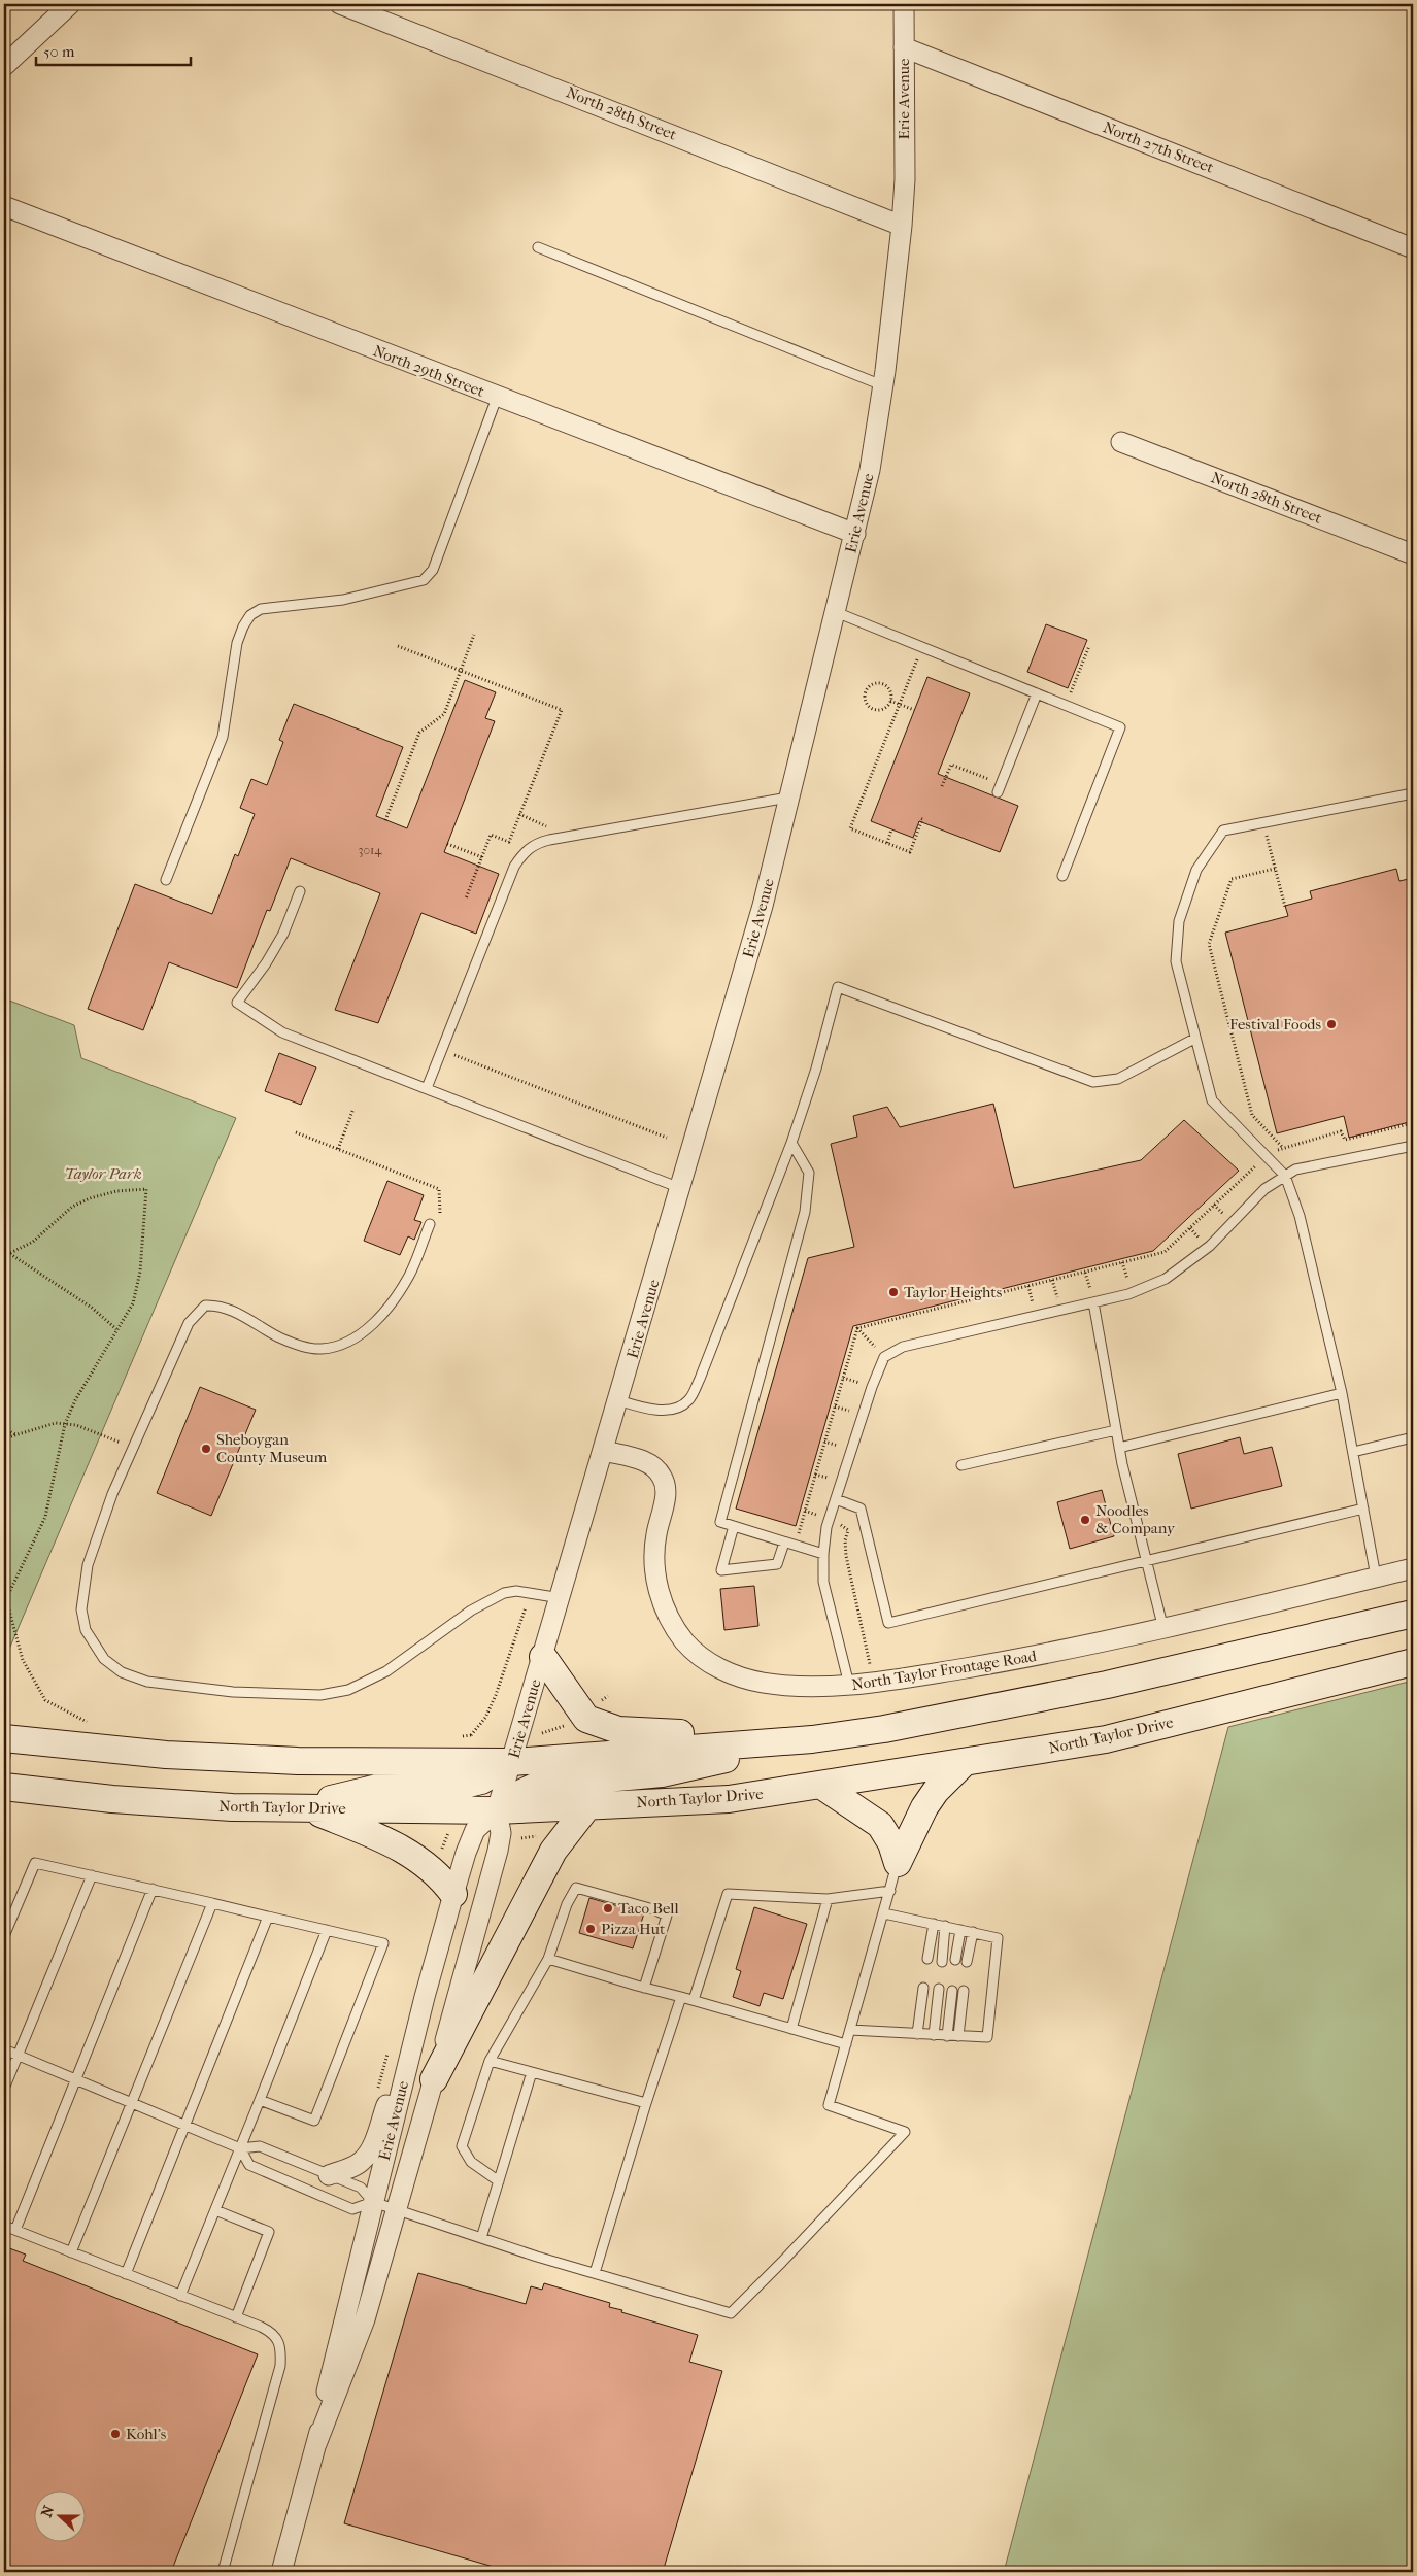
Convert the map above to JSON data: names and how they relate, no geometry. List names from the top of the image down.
{
  "streets": {
    "main road": ["North Taylor Drive"],
    "street": [
      "Erie Avenue",
      "North 28th Street",
      "North 27th Street",
      "North 29th Street",
      "North Taylor Frontage Road"
    ]
  },
  "crossings": [
    ["Erie Avenue", "North 28th Street"],
    ["Erie Avenue", "North 27th Street"],
    ["Erie Avenue", "North 29th Street"],
    ["Erie Avenue", "North Taylor Frontage Road"],
    ["Erie Avenue", "North Taylor Drive"]
  ],
  "parks": ["Taylor Park"],
  "places": [
    "Festival Foods",
    "Taylor Heights",
    "Sheboygan County Museum",
    "Noodles & Company",
    "Taco Bell",
    "Pizza Hut",
    "Kohl's"
  ],
  "house_numbers": ["3014"],
  "scale_bar": "50 m",
  "north": "left"
}
